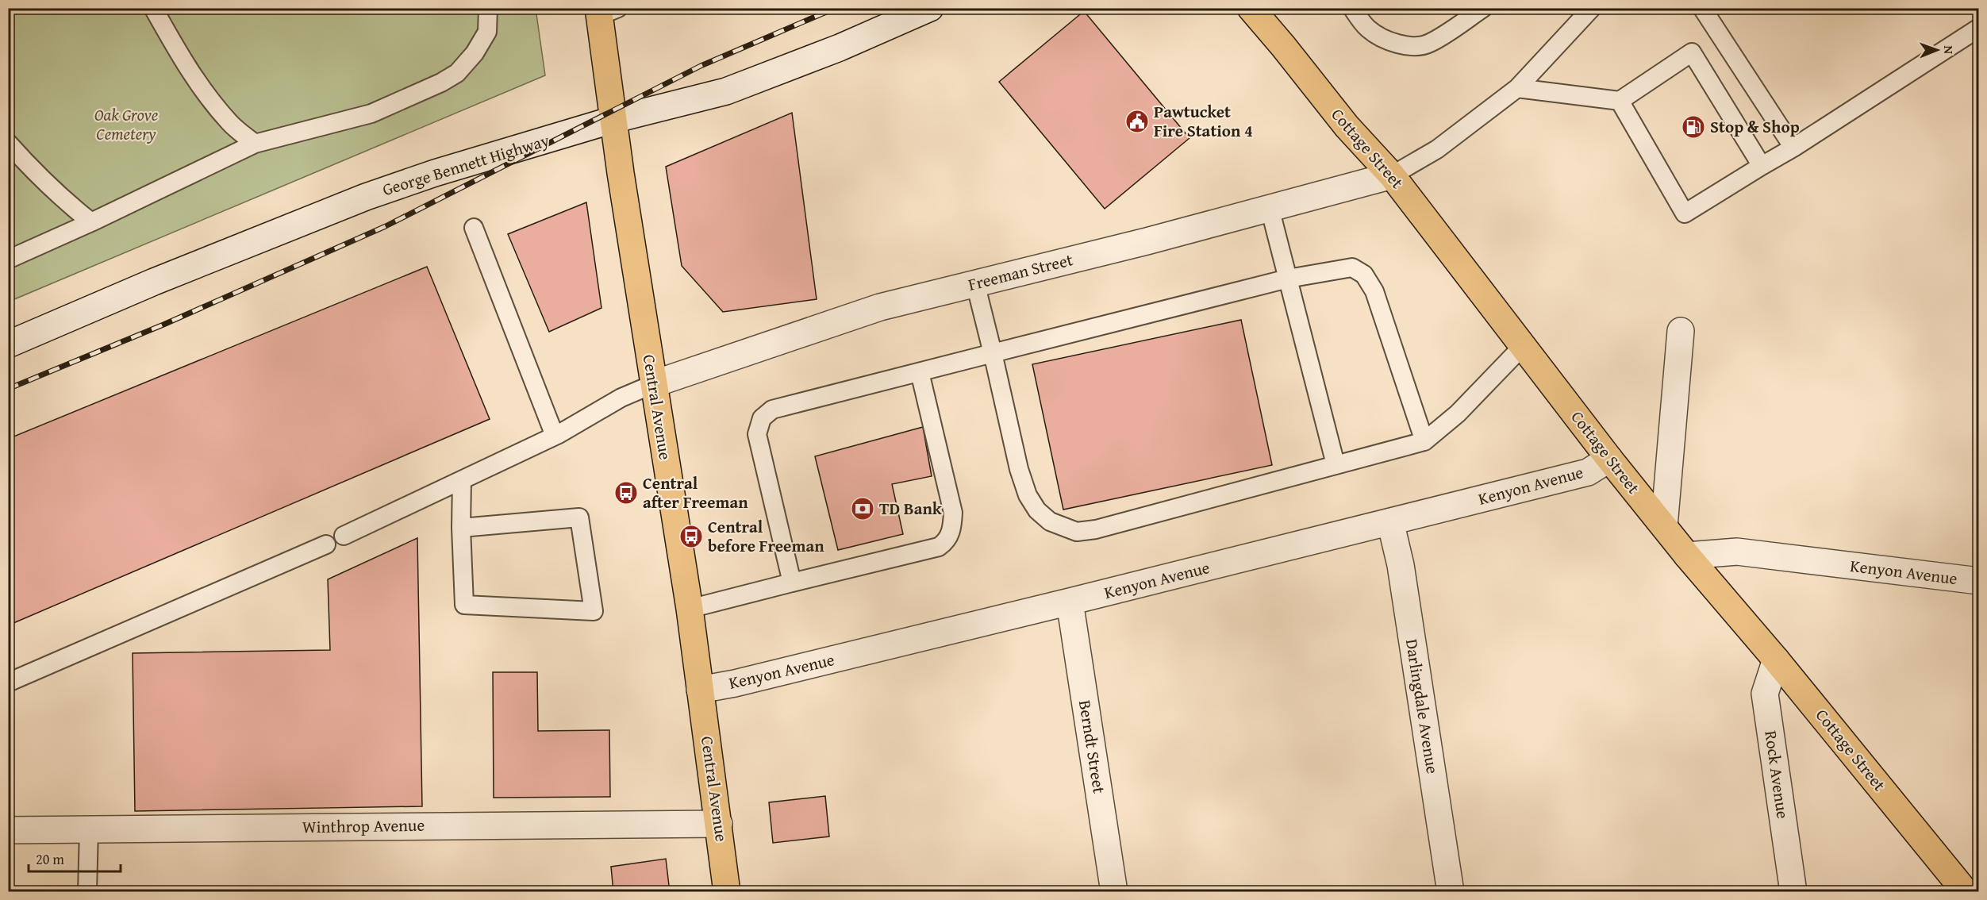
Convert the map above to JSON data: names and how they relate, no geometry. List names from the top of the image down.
{
  "streets": {
    "main road": ["Cottage Street", "Central Avenue"],
    "street": [
      "George Bennett Highway",
      "Freeman Street",
      "Kenyon Avenue",
      "Darlingdale Avenue",
      "Berndt Street",
      "Rock Avenue",
      "Winthrop Avenue"
    ]
  },
  "crossings": [
    ["Cottage Street", "Freeman Street"],
    ["Cottage Street", "Kenyon Avenue"],
    ["Cottage Street", "Rock Avenue"],
    ["George Bennett Highway", "Central Avenue"],
    ["Freeman Street", "Central Avenue"],
    ["Central Avenue", "Kenyon Avenue"],
    ["Central Avenue", "Winthrop Avenue"],
    ["Kenyon Avenue", "Darlingdale Avenue"],
    ["Kenyon Avenue", "Berndt Street"]
  ],
  "parks": ["Oak Grove Cemetery"],
  "places": {
    "public building": ["Pawtucket Fire Station 4"],
    "fuel station": ["Stop & Shop"],
    "bus stop": ["Central after Freeman", "Central before Freeman"],
    "bank": ["TD Bank"]
  },
  "scale_bar": "20 m",
  "north": "right"
}
